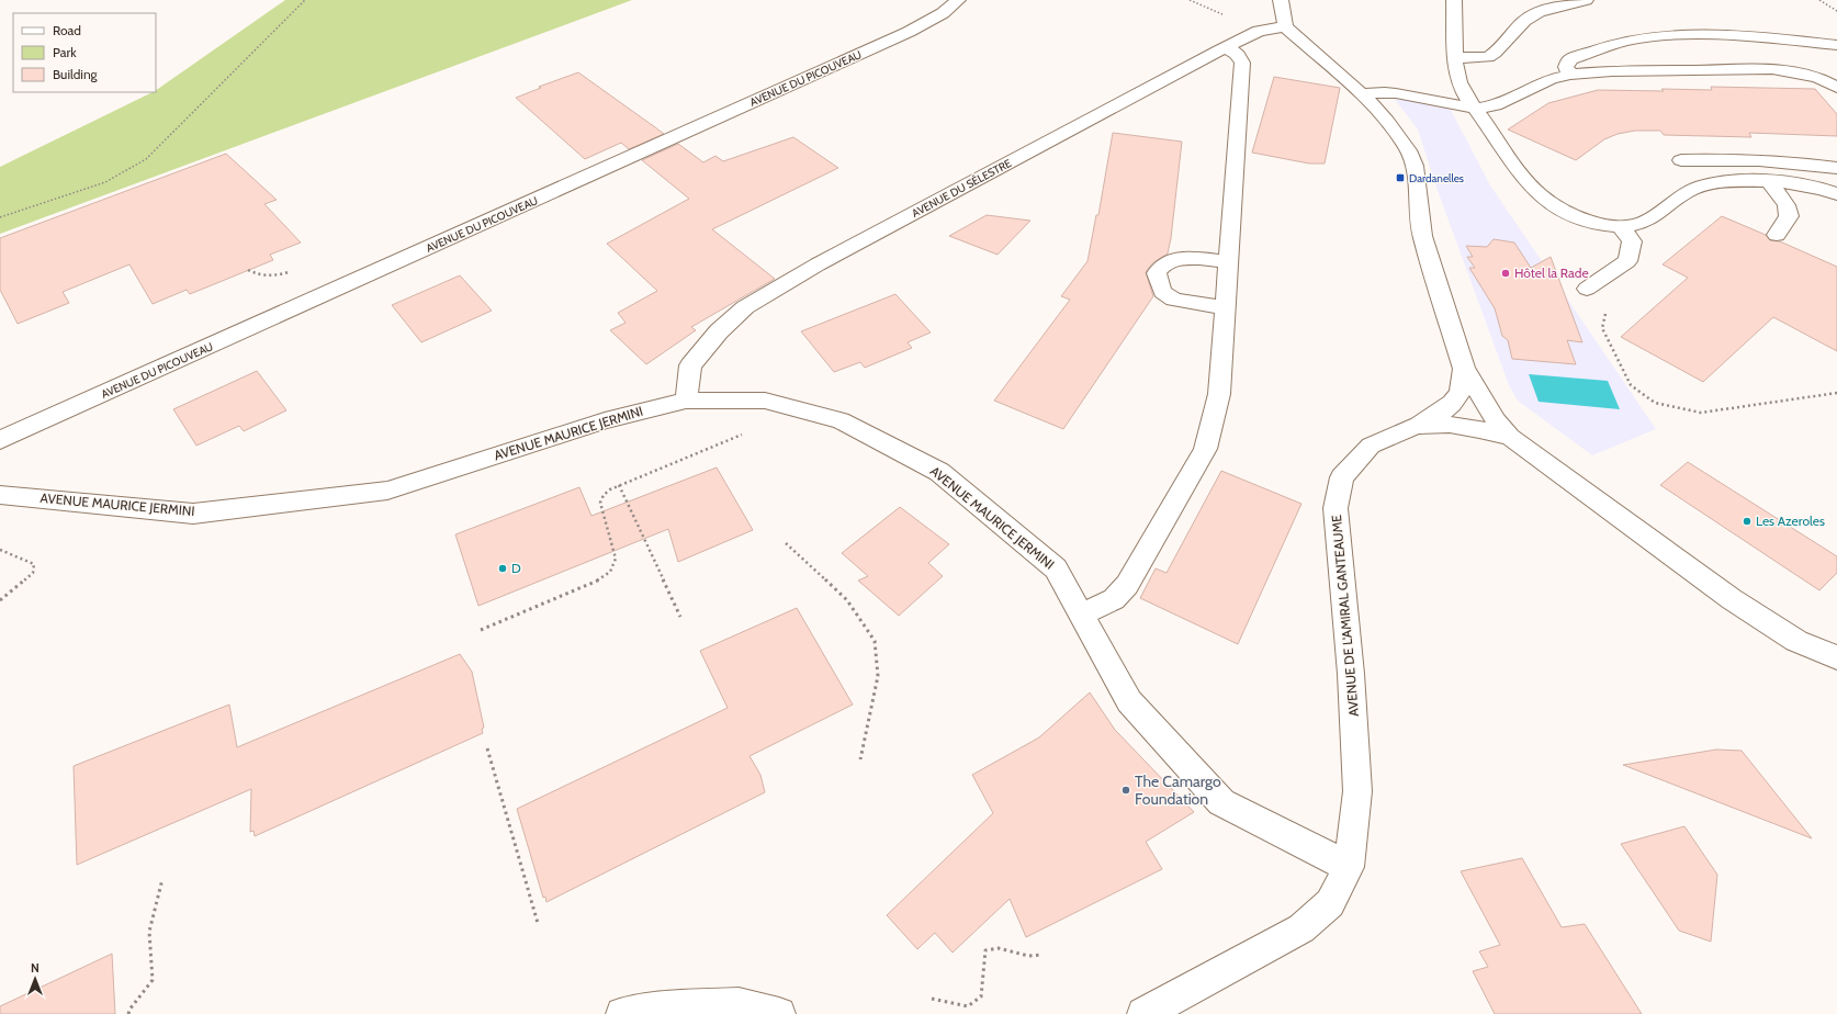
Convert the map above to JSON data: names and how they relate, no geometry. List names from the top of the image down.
{
  "streets": {
    "street": [
      "AVENUE DU PICOUVEAU",
      "AVENUE DU SÉLESTRE",
      "AVENUE MAURICE JERMINI",
      "AVENUE DE L'AMIRAL GANTEAUME"
    ]
  },
  "crossings": [
    ["AVENUE DU SÉLESTRE", "AVENUE MAURICE JERMINI"],
    ["AVENUE MAURICE JERMINI", "AVENUE DE L'AMIRAL GANTEAUME"]
  ],
  "places": {
    "transit": ["Dardanelles"],
    "other": [
      "Hôtel la Rade",
      "Les Azeroles",
      "D",
      "The Camargo Foundation"
    ]
  },
  "legend": ["Road", "Park", "Building"],
  "north": "top"
}
